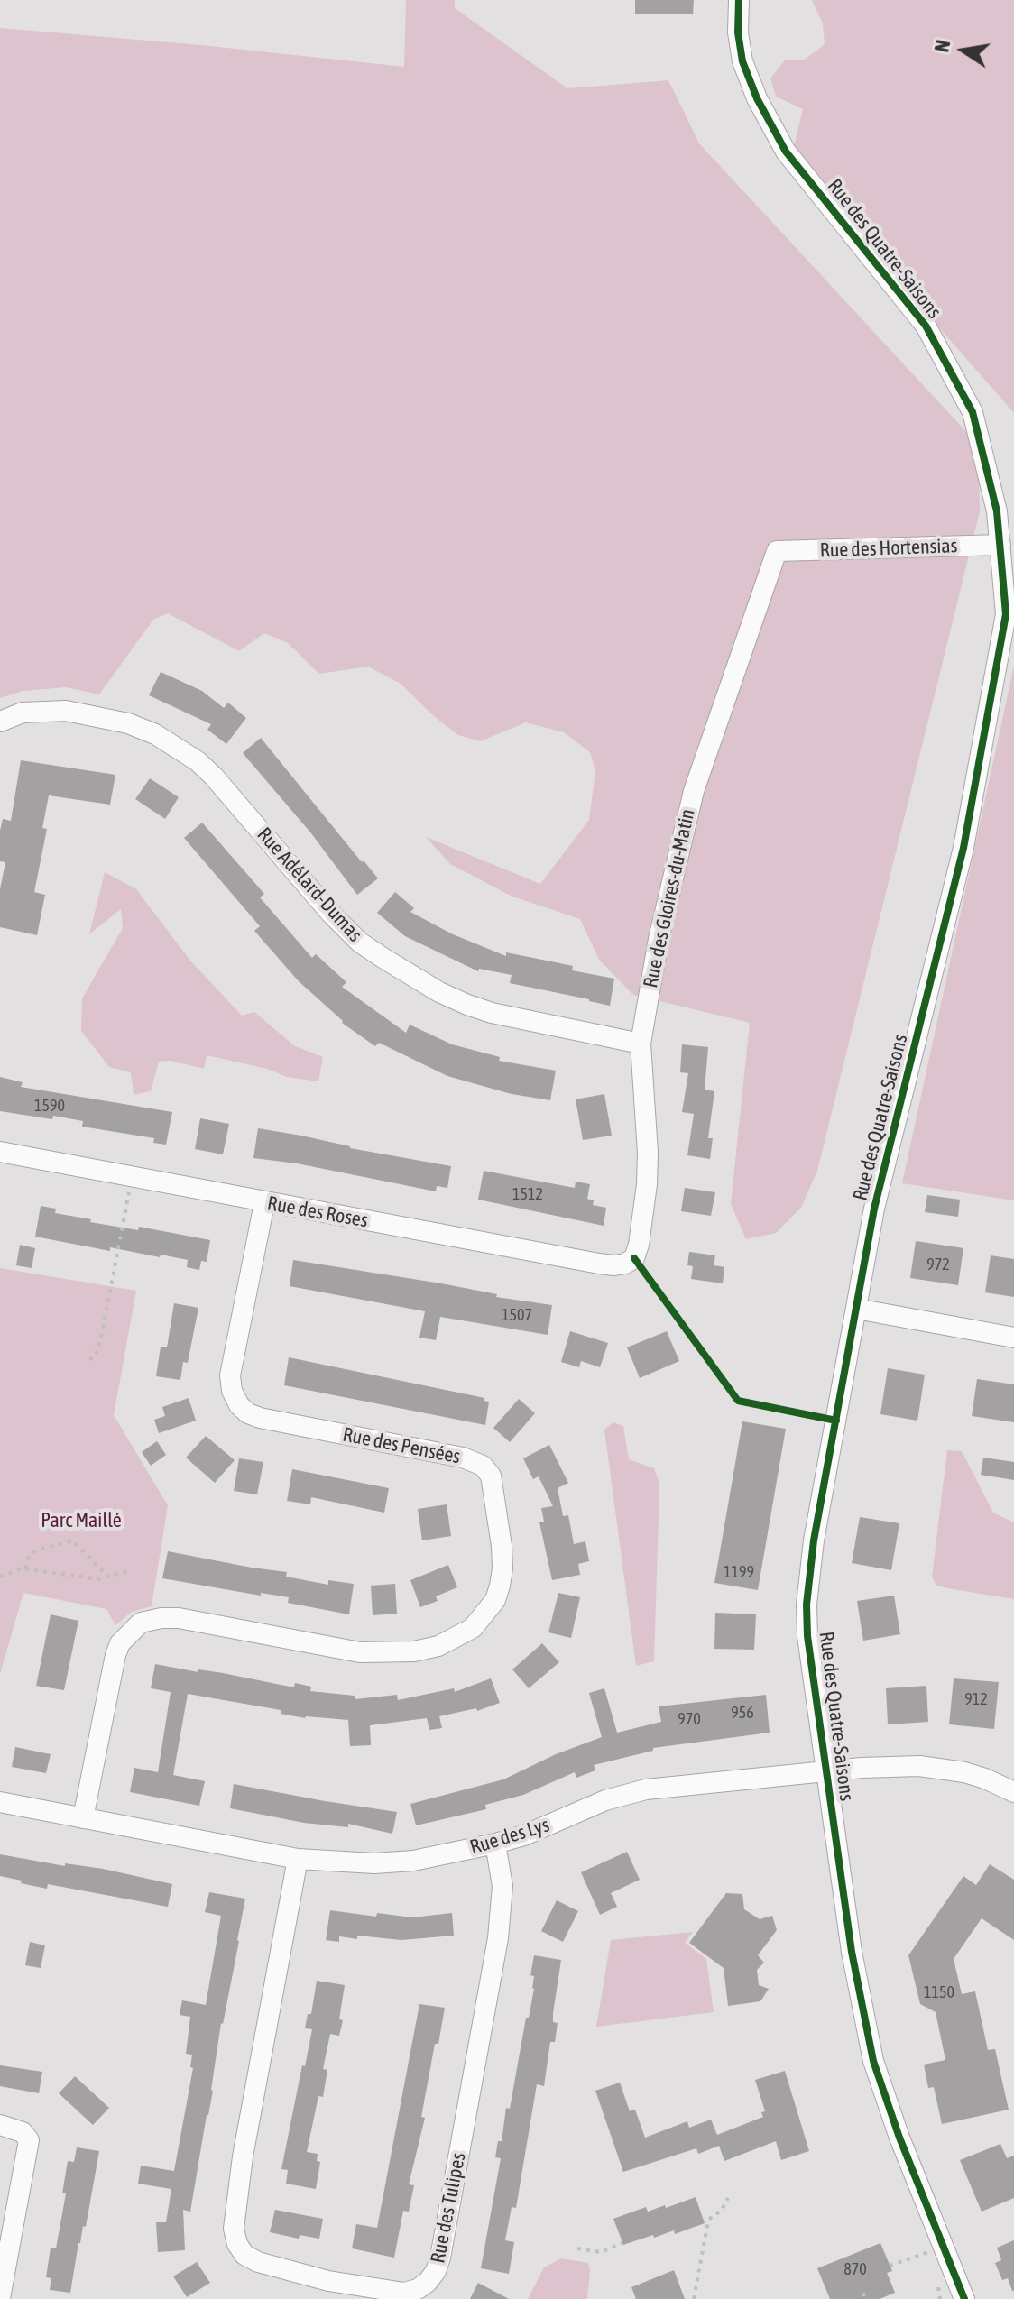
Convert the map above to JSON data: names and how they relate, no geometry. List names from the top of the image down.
{
  "streets": {
    "street": [
      "Rue des Quatre-Saisons",
      "Rue des Hortensias",
      "Rue Adélard-Dumas",
      "Rue des Gloires-du-Matin",
      "Rue des Roses",
      "Rue des Pensées",
      "Rue des Lys",
      "Rue des Tulipes"
    ]
  },
  "crossings": [
    ["Rue des Quatre-Saisons", "Rue des Hortensias"],
    ["Rue des Quatre-Saisons", "Rue des Lys"],
    ["Rue des Hortensias", "Rue des Gloires-du-Matin"],
    ["Rue Adélard-Dumas", "Rue des Gloires-du-Matin"],
    ["Rue des Gloires-du-Matin", "Rue des Roses"],
    ["Rue des Roses", "Rue des Pensées"],
    ["Rue des Pensées", "Rue des Lys"],
    ["Rue des Lys", "Rue des Tulipes"]
  ],
  "parks": ["Parc Maillé"],
  "house_numbers": [
    "1590",
    "1512",
    "972",
    "1507",
    "1199",
    "912",
    "956",
    "970",
    "1150",
    "870"
  ],
  "north": "left"
}
